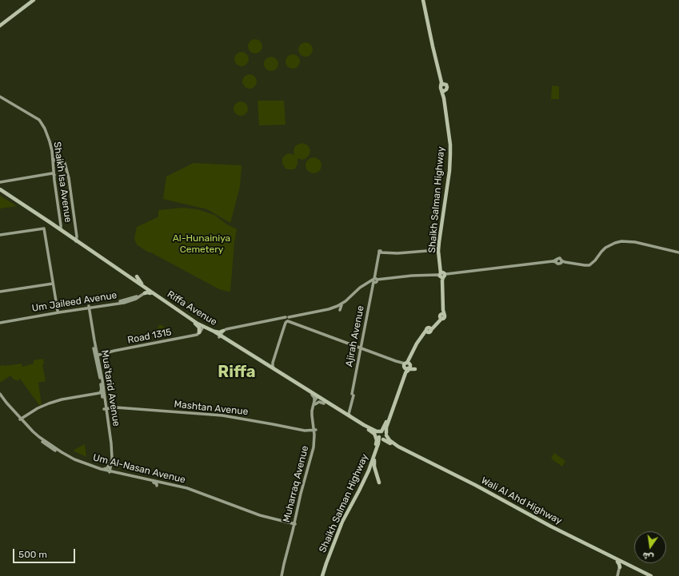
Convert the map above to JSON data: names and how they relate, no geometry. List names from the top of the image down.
{
  "streets": {
    "main road": ["Shaikh Salman Highway", "Riffa Avenue", "Wali Al Ahd Highway"],
    "street": [
      "Shaikh Isa Avenue",
      "Um Jaileed Avenue",
      "Road 1315",
      "Ajirah Avenue",
      "Mua'tarid Avenue",
      "Mashtan Avenue",
      "Um Al-Nasan Avenue",
      "Muharraq Avenue"
    ]
  },
  "crossings": [
    ["Shaikh Isa Avenue", "Riffa Avenue"],
    ["Shaikh Salman Highway", "Riffa Avenue"],
    ["Shaikh Salman Highway", "Ajirah Avenue"],
    ["Shaikh Salman Highway", "Wali Al Ahd Highway"],
    ["Um Jaileed Avenue", "Riffa Avenue"],
    ["Um Jaileed Avenue", "Mua'tarid Avenue"],
    ["Riffa Avenue", "Road 1315"],
    ["Riffa Avenue", "Ajirah Avenue"],
    ["Riffa Avenue", "Muharraq Avenue"],
    ["Riffa Avenue", "Wali Al Ahd Highway"],
    ["Road 1315", "Mua'tarid Avenue"],
    ["Mua'tarid Avenue", "Mashtan Avenue"],
    ["Mua'tarid Avenue", "Um Al-Nasan Avenue"],
    ["Mashtan Avenue", "Muharraq Avenue"],
    ["Um Al-Nasan Avenue", "Muharraq Avenue"]
  ],
  "districts": ["Riffa"],
  "parks": ["Al-Hunainiya Cemetery"],
  "scale_bar": "500 m",
  "north": "bottom"
}
